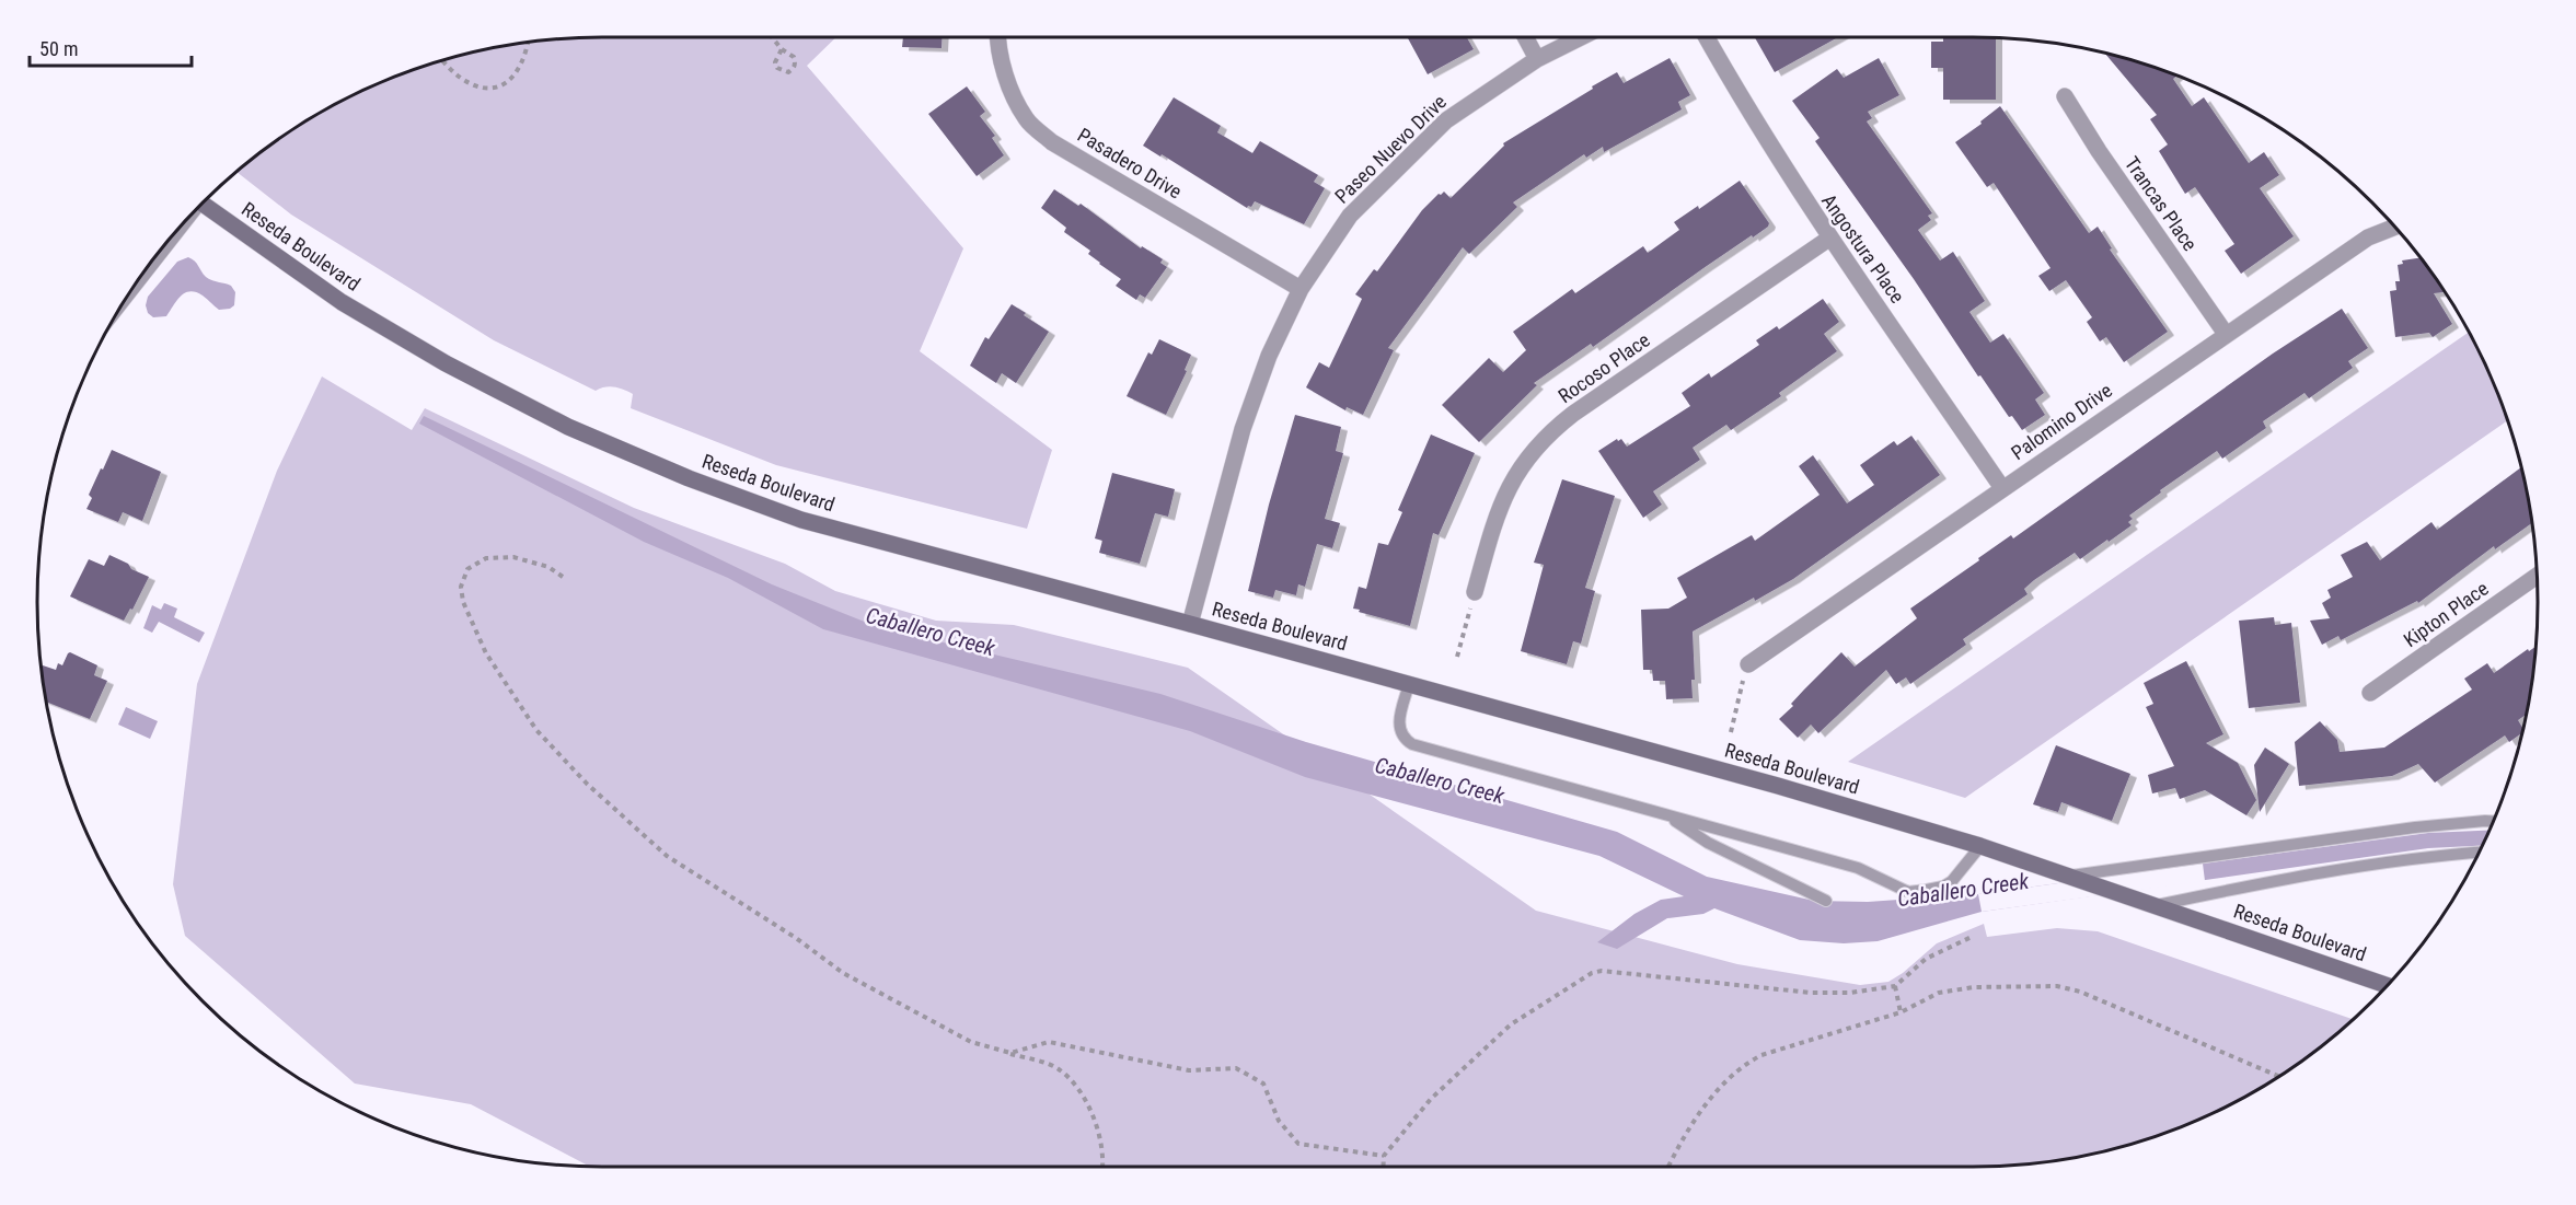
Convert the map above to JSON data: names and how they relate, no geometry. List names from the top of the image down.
{
  "streets": {
    "main road": ["Reseda Boulevard"],
    "street": [
      "Paseo Nuevo Drive",
      "Pasadero Drive",
      "Trancas Place",
      "Angostura Place",
      "Rocoso Place",
      "Palomino Drive",
      "Kipton Place"
    ]
  },
  "crossings": [
    ["Paseo Nuevo Drive", "Pasadero Drive"],
    ["Paseo Nuevo Drive", "Reseda Boulevard"],
    ["Trancas Place", "Palomino Drive"],
    ["Angostura Place", "Rocoso Place"],
    ["Angostura Place", "Palomino Drive"]
  ],
  "water": ["Caballero Creek"],
  "scale_bar": "50 m"
}
